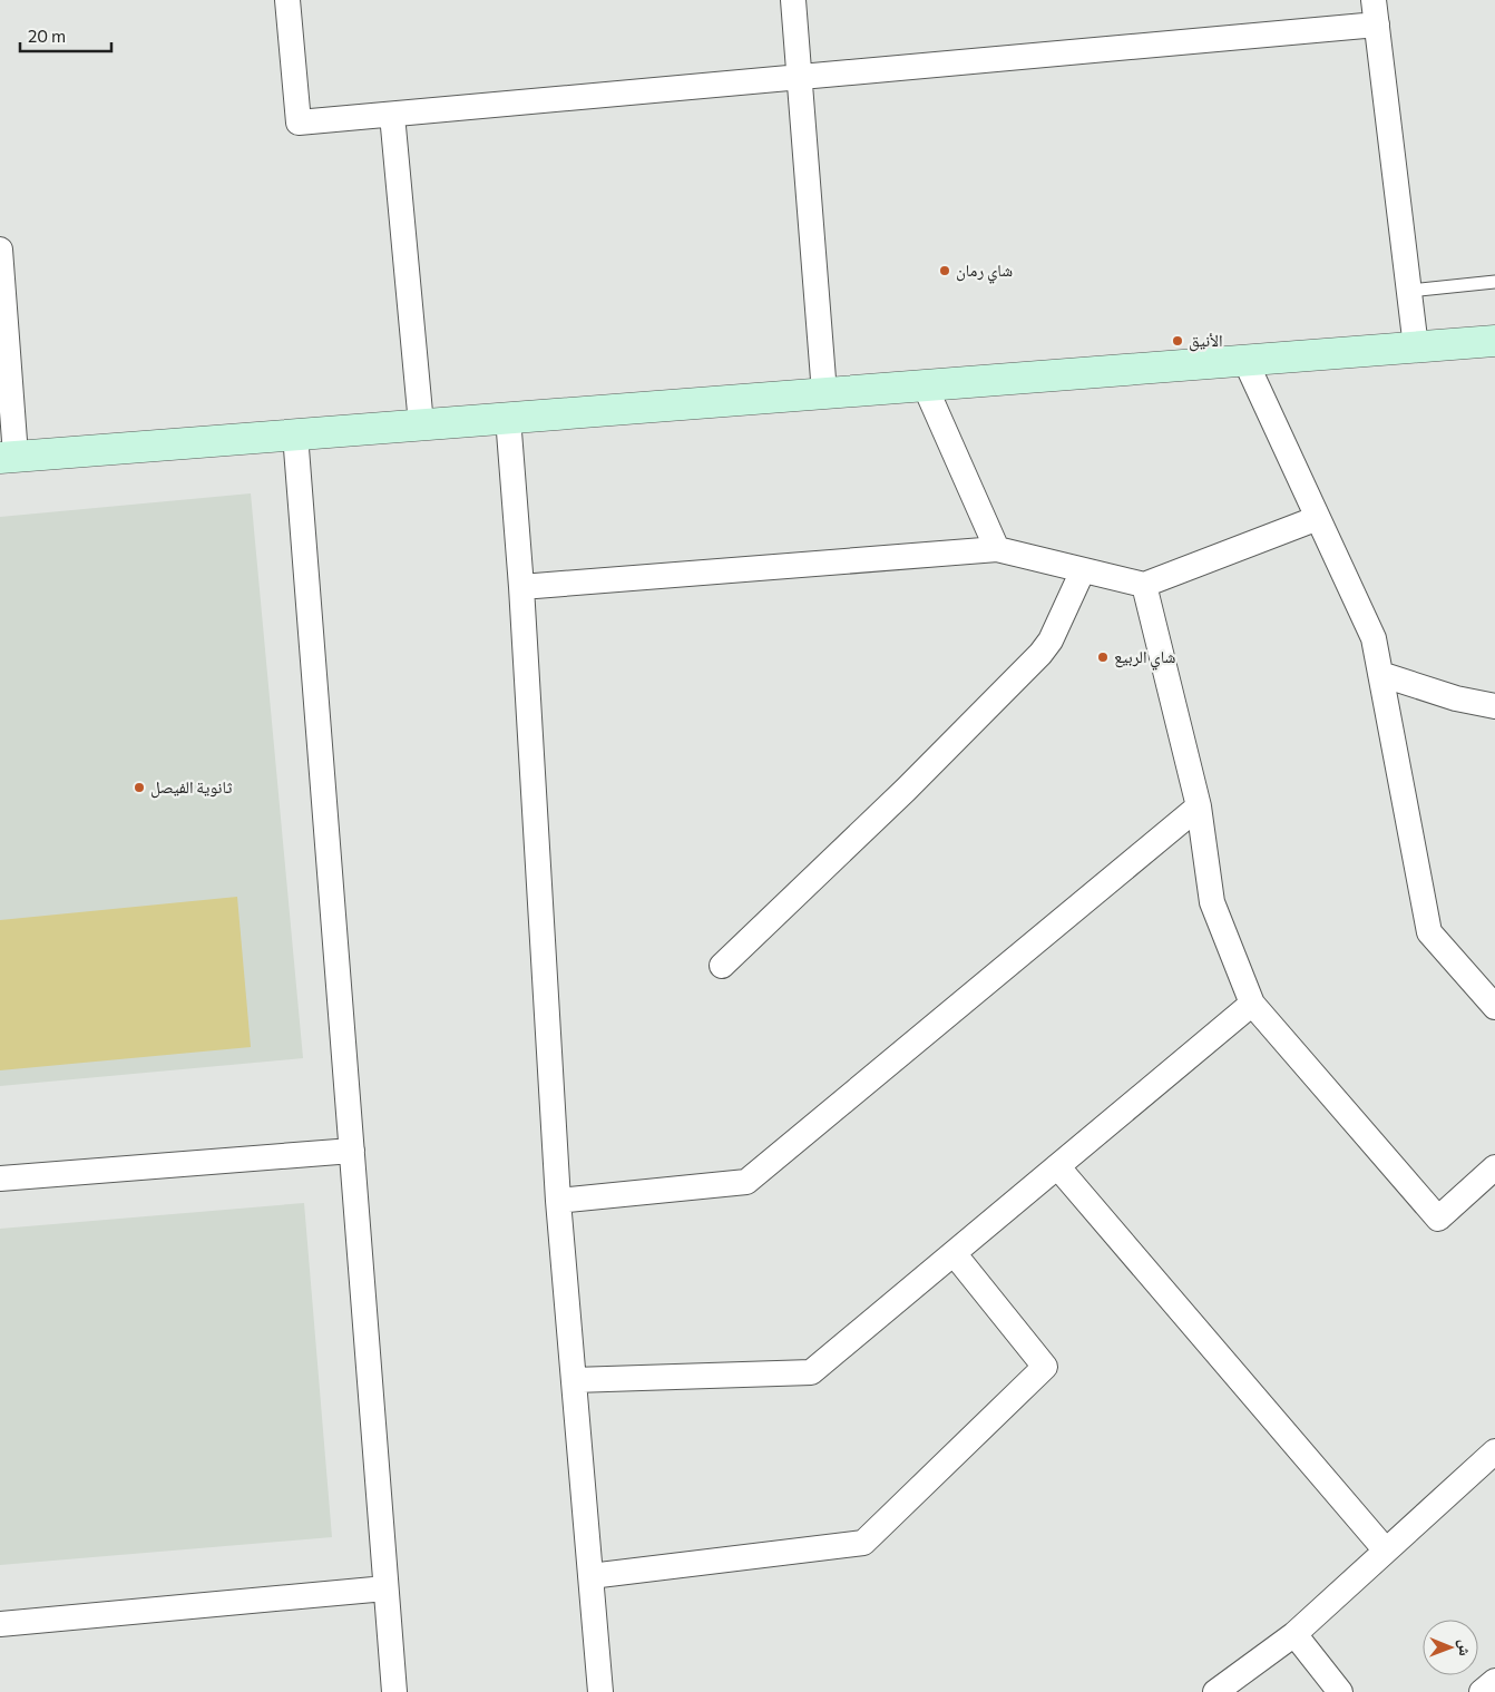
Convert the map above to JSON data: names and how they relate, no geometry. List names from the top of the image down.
{
  "places": [
    "شاي رمان",
    "الأنيق",
    "شاي الربيع",
    "ثانوية الفيصل"
  ],
  "scale_bar": "20 m",
  "north": "right"
}
